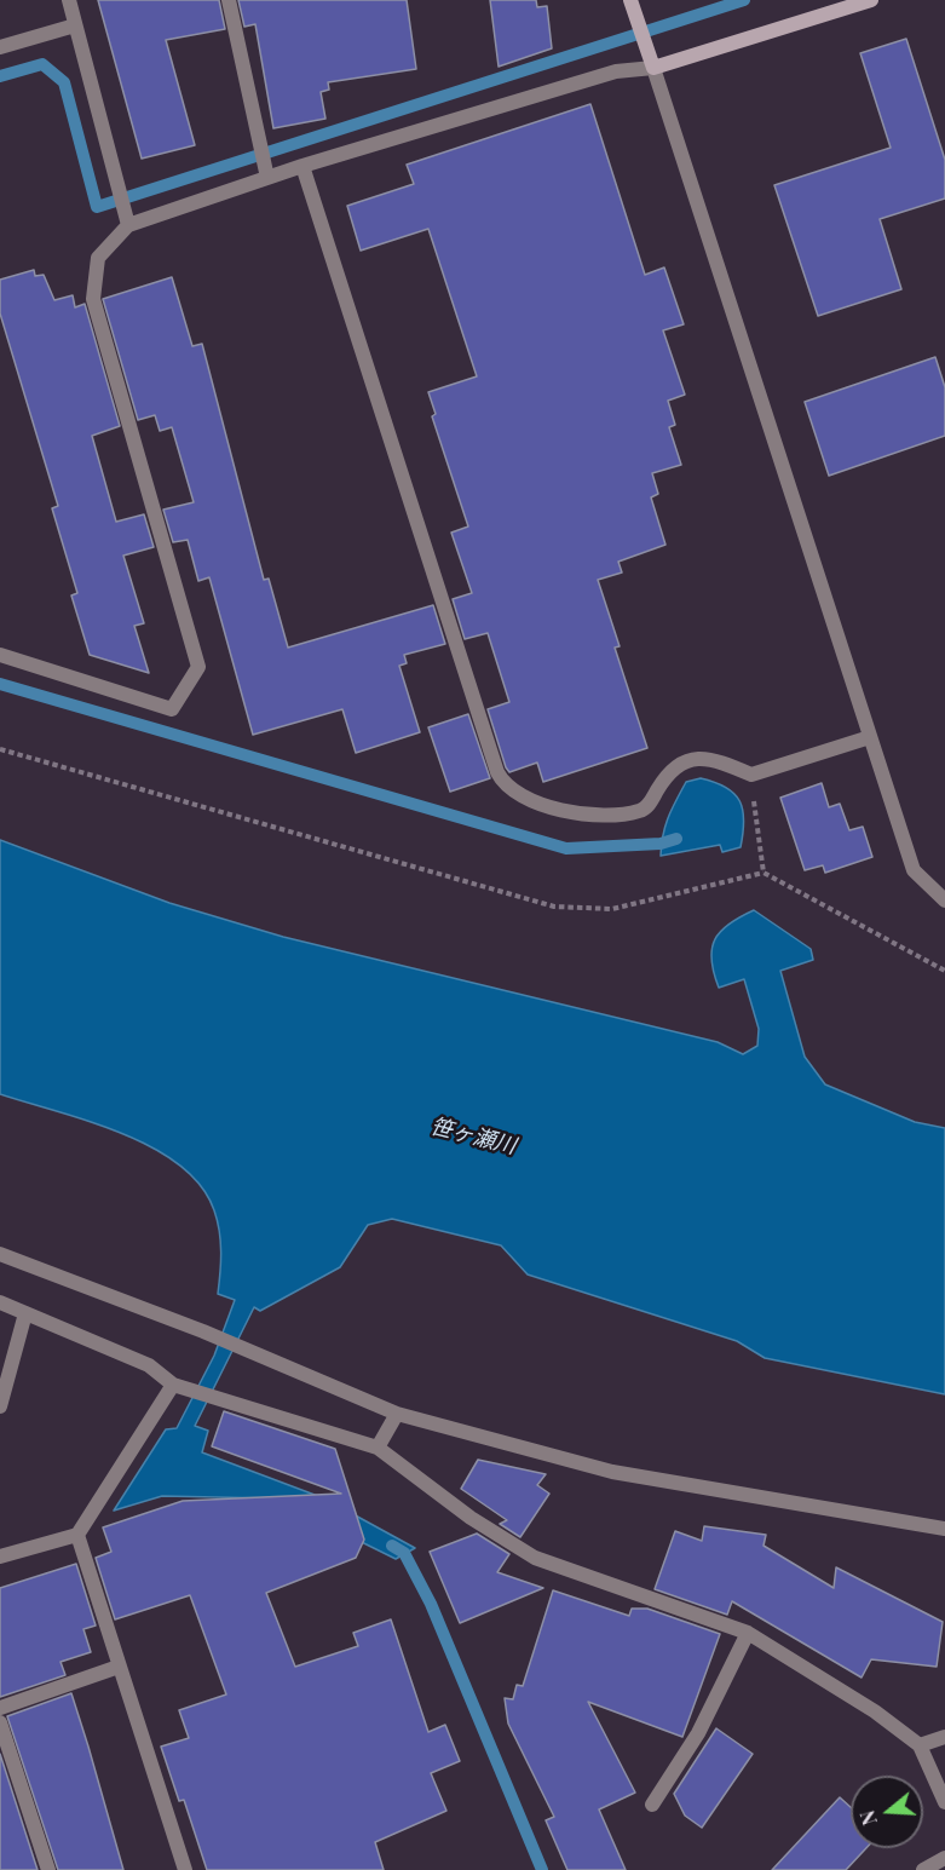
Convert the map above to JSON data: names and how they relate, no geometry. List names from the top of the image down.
{
  "water": ["笹ヶ瀬川"],
  "north": "left"
}
